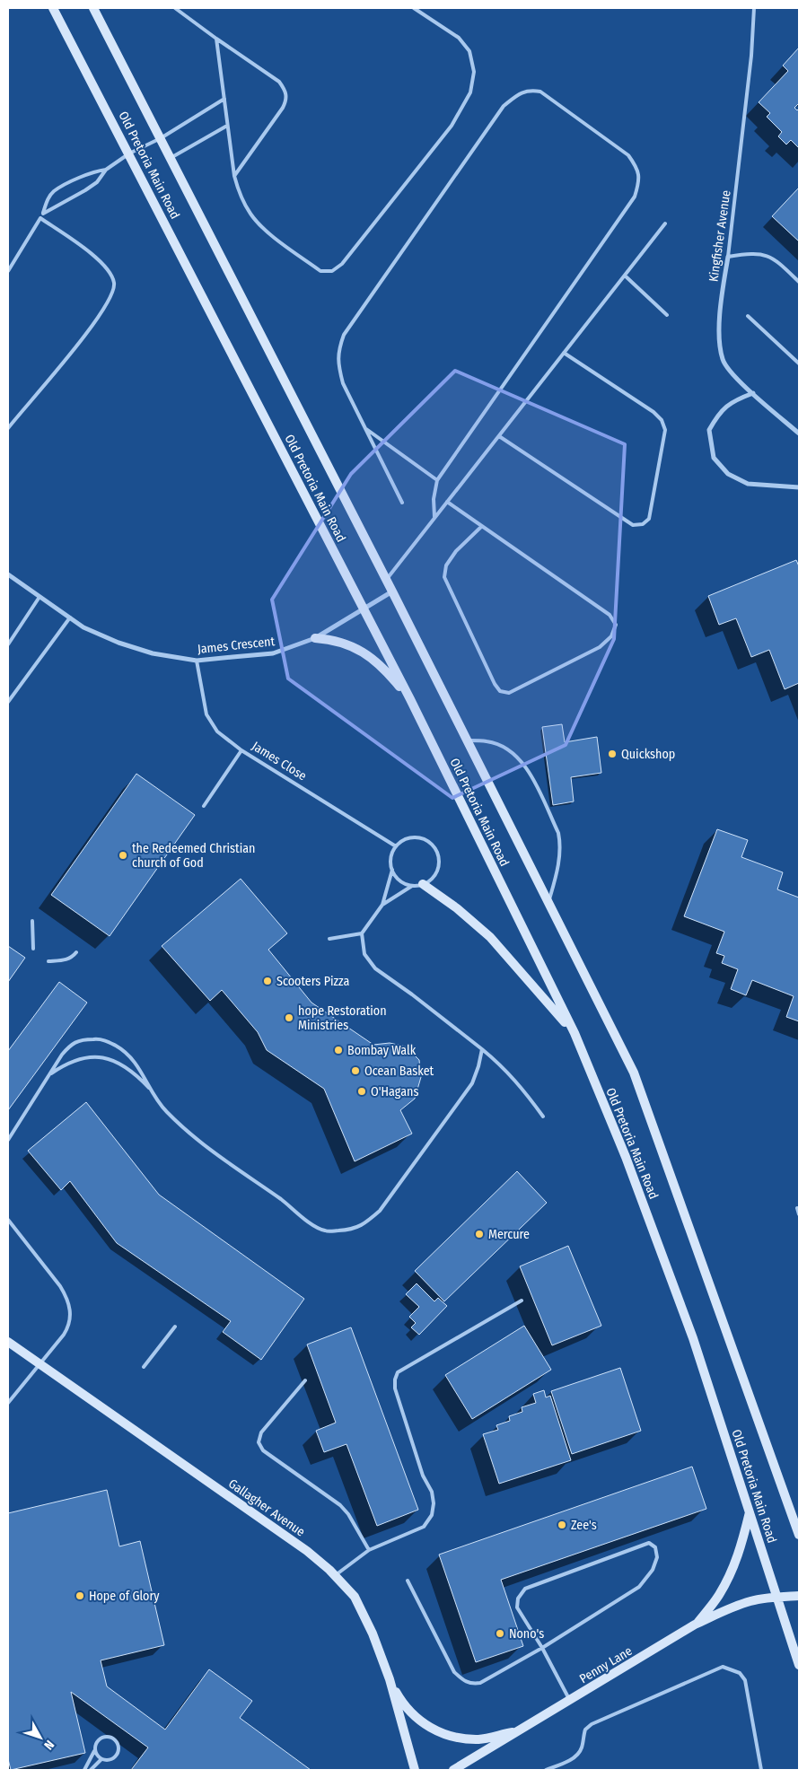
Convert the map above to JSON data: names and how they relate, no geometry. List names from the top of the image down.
{
  "streets": {
    "main road": ["Old Pretoria Main Road", "Gallagher Avenue", "Penny Lane"],
    "street": ["Kingfisher Avenue", "James Crescent"],
    "lane": ["James Close"]
  },
  "crossings": [
    ["Old Pretoria Main Road", "James Crescent"],
    ["Old Pretoria Main Road", "Penny Lane"],
    ["James Crescent", "James Close"]
  ],
  "places": [
    "Quickshop",
    "the Redeemed Christian church of God",
    "Scooters Pizza",
    "hope Restoration Ministries",
    "Bombay Walk",
    "Ocean Basket",
    "O'Hagans",
    "Mercure",
    "Zee's",
    "Hope of Glory",
    "Nono's"
  ],
  "north": "bottom right"
}
